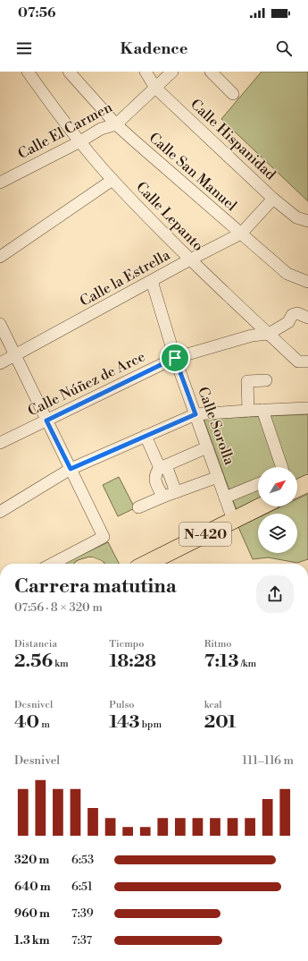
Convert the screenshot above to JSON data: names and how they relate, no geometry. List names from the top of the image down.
{
  "streets": {
    "highway": ["N-420"],
    "street": [
      "Calle El Carmen",
      "Calle Hispanidad",
      "Calle San Manuel",
      "Calle Lepanto",
      "Calle la Estrella",
      "Calle Núñez de Arce",
      "Calle Sorolla"
    ]
  },
  "crossings": [
    ["Calle El Carmen", "Calle Hispanidad"],
    ["Calle El Carmen", "Calle San Manuel"],
    ["Calle El Carmen", "Calle Lepanto"],
    ["Calle Hispanidad", "Calle la Estrella"],
    ["Calle San Manuel", "Calle la Estrella"],
    ["Calle Lepanto", "Calle la Estrella"],
    ["Calle Lepanto", "Calle Núñez de Arce"],
    ["Calle la Estrella", "Calle Sorolla"],
    ["Calle Núñez de Arce", "Calle Sorolla"],
    ["Calle Sorolla", "N-420"]
  ],
  "north": "top right",
  "page": {
    "status": "07:56",
    "header": "Kadence",
    "heading": ["Carrera matutina", "07:56 · 8 × 320 m"],
    "stats": [
      ["Distancia", "2.56 km"],
      ["Tiempo", "18:28"],
      ["Ritmo", "7:13 /km"],
      ["Desnivel", "40 m"],
      ["Pulso", "143 bpm"],
      ["kcal", "201"]
    ],
    "chart": ["Desnivel", "111–116 m"],
    "list": [
      {
        "name": "320 m",
        "note": "6:53"
      },
      {
        "name": "640 m",
        "note": "6:51"
      },
      {
        "name": "960 m",
        "note": "7:39"
      },
      {
        "name": "1.3 km",
        "note": "7:37"
      }
    ]
  }
}
